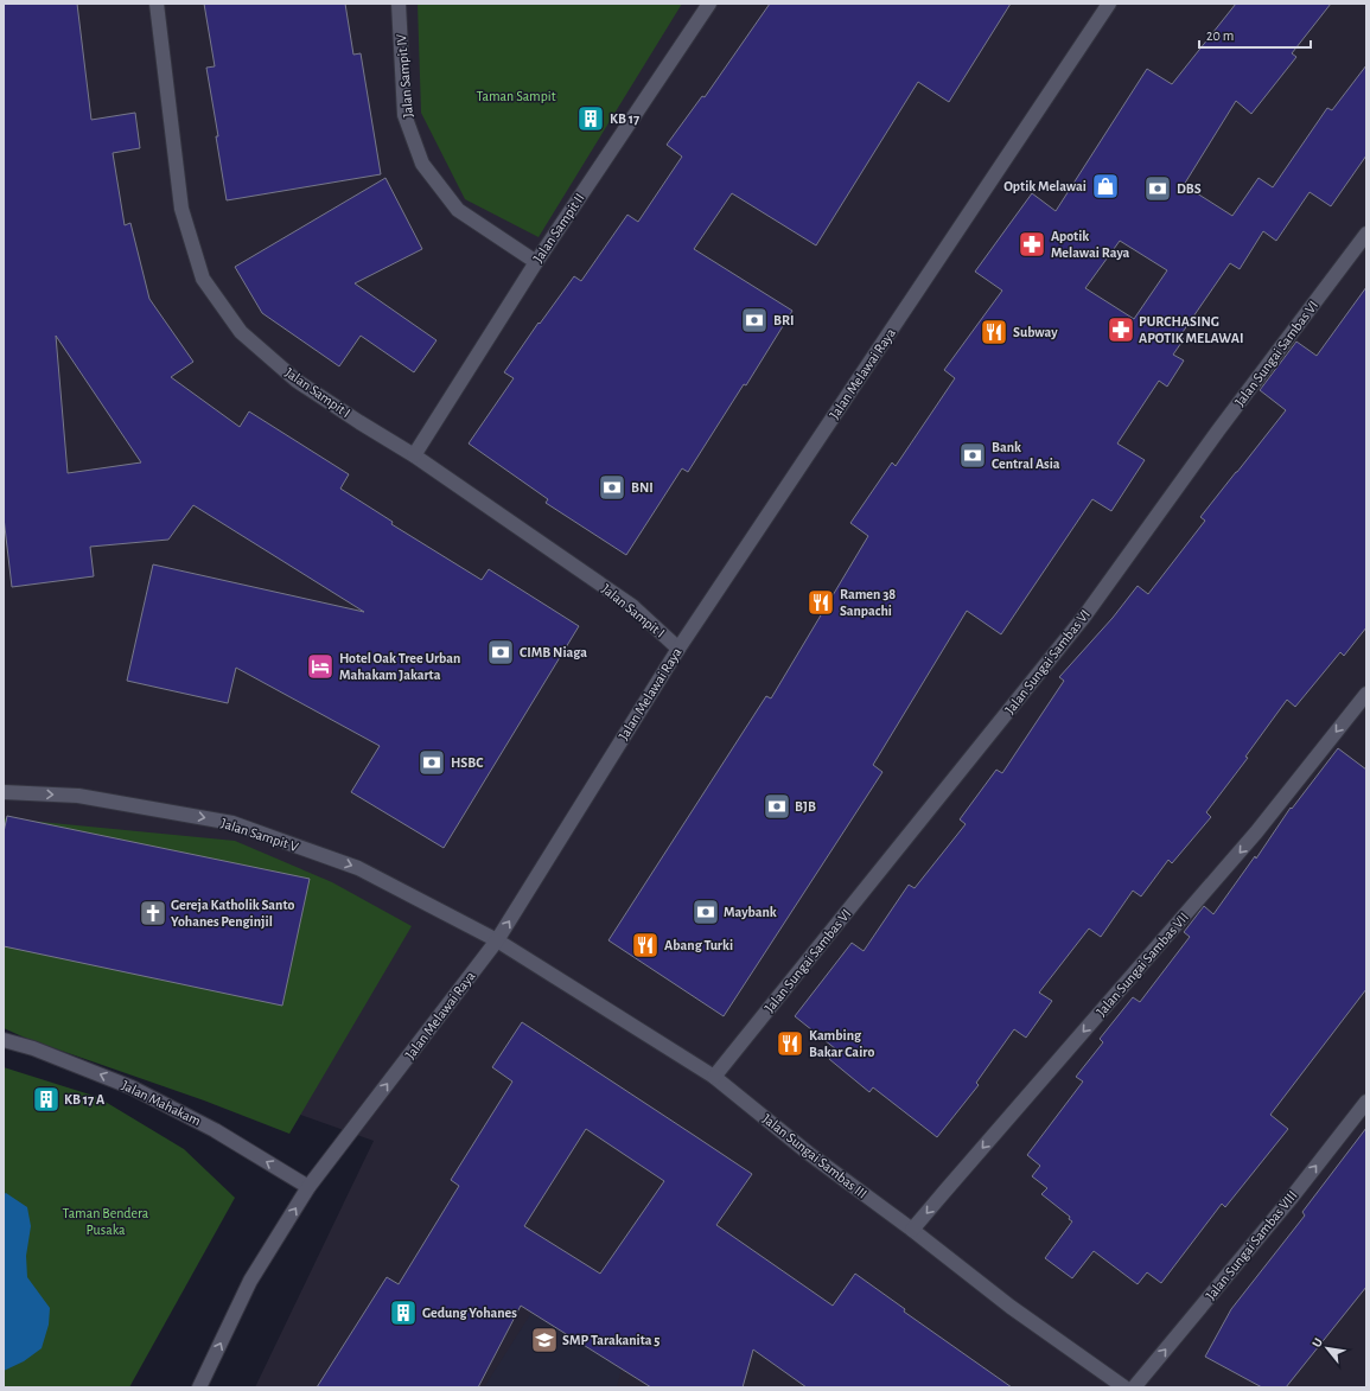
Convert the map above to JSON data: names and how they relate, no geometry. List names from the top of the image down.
{
  "streets": {
    "street": [
      "Jalan Sampit IV",
      "Jalan Sampit II",
      "Jalan Sungai Sambas VI",
      "Jalan Melawai Raya",
      "Jalan Sampit I",
      "Jalan Sampit V",
      "Jalan Sungai Sambas VII",
      "Jalan Mahakam",
      "Jalan Sungai Sambas III",
      "Jalan Sungai Sambas VIII"
    ]
  },
  "crossings": [
    ["Jalan Sampit IV", "Jalan Sampit II"],
    ["Jalan Sampit II", "Jalan Sampit I"],
    ["Jalan Sungai Sambas VI", "Jalan Sungai Sambas III"],
    ["Jalan Melawai Raya", "Jalan Sampit I"],
    ["Jalan Melawai Raya", "Jalan Sampit V"],
    ["Jalan Melawai Raya", "Jalan Mahakam"],
    ["Jalan Melawai Raya", "Jalan Sungai Sambas III"],
    ["Jalan Sampit V", "Jalan Sungai Sambas III"],
    ["Jalan Sungai Sambas VII", "Jalan Sungai Sambas III"]
  ],
  "one_way": [
    "Jalan Melawai Raya",
    "Jalan Sampit V",
    "Jalan Sungai Sambas VII",
    "Jalan Mahakam",
    "Jalan Sungai Sambas VIII"
  ],
  "parks": ["Taman Sampit", "Taman Bendera Pusaka"],
  "places": {
    "building": ["KB 17", "KB 17 A", "Gedung Yohanes"],
    "shop": ["Optik Melawai"],
    "bank": [
      "DBS",
      "BRI",
      "Bank Central Asia",
      "BNI",
      "CIMB Niaga",
      "HSBC",
      "BJB",
      "Maybank"
    ],
    "pharmacy": ["Apotik Melawai Raya", "PURCHASING APOTIK MELAWAI"],
    "restaurant": [
      "Subway",
      "Ramen 38 Sanpachi",
      "Abang Turki",
      "Kambing Bakar Cairo"
    ],
    "hotel": ["Hotel Oak Tree Urban Mahakam Jakarta"],
    "church": ["Gereja Katholik Santo Yohanes Penginjil"],
    "school or university": ["SMP Tarakanita 5"]
  },
  "scale_bar": "20 m",
  "north": "top left"
}
